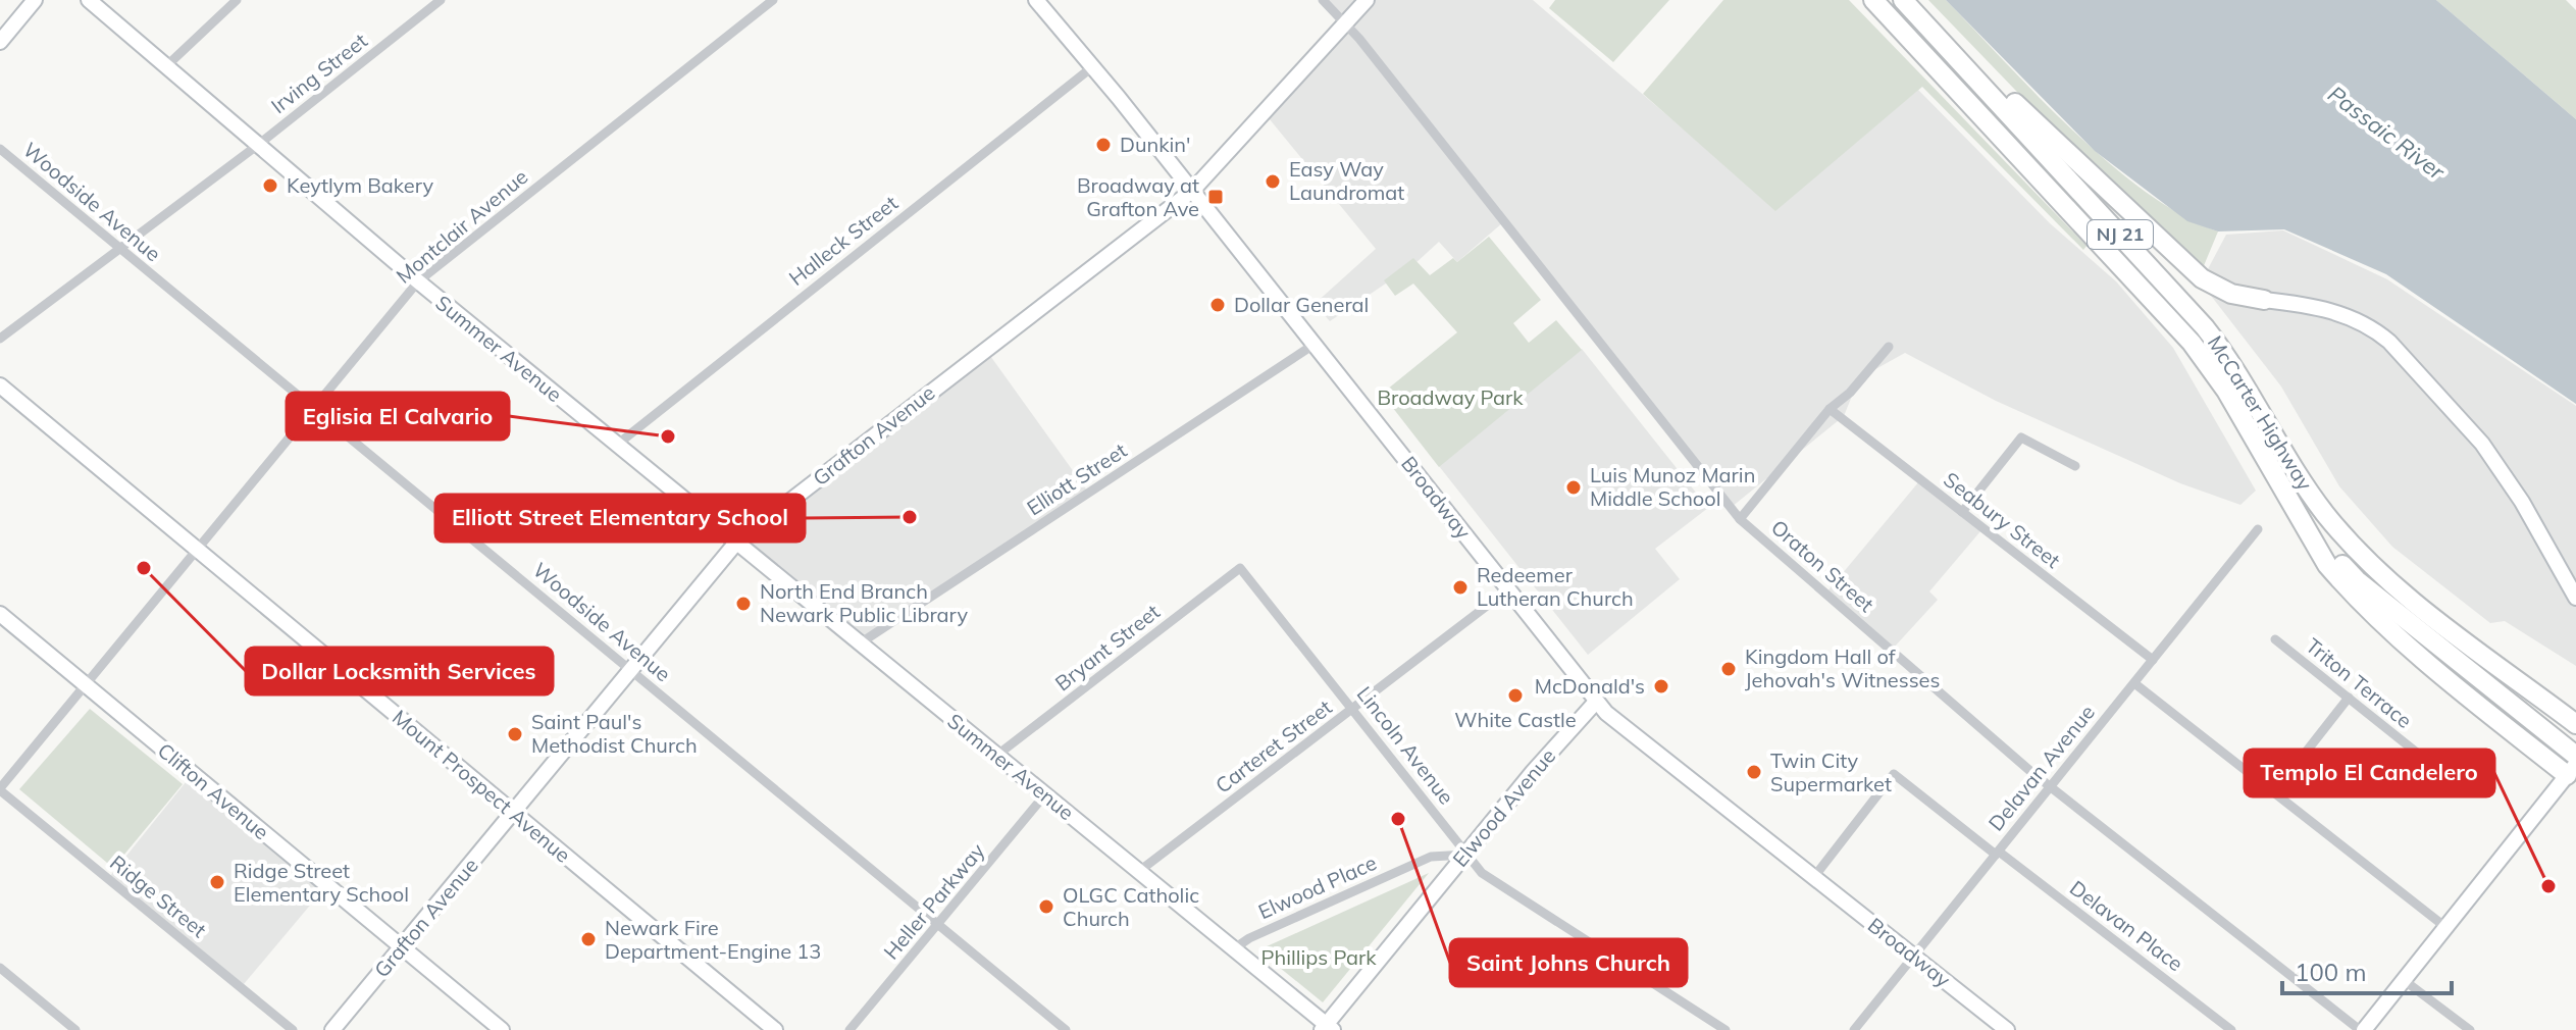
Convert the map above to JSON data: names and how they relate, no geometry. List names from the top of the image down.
{
  "streets": {
    "highway": ["NJ 21", "McCarter Highway"],
    "street": [
      "Irving Street",
      "Woodside Avenue",
      "Montclair Avenue",
      "Halleck Street",
      "Summer Avenue",
      "Grafton Avenue",
      "Elliott Street",
      "Broadway",
      "Seabury Street",
      "Oraton Street",
      "Bryant Street",
      "Triton Terrace",
      "Lincoln Avenue",
      "Carteret Street",
      "Delavan Avenue",
      "Mount Prospect Avenue",
      "Clifton Avenue",
      "Elwood Avenue",
      "Elwood Place",
      "Ridge Street",
      "Heller Parkway",
      "Delavan Place"
    ]
  },
  "crossings": [
    ["Irving Street", "Woodside Avenue"],
    ["Irving Street", "Summer Avenue"],
    ["Woodside Avenue", "Montclair Avenue"],
    ["Woodside Avenue", "Grafton Avenue"],
    ["Woodside Avenue", "Heller Parkway"],
    ["Montclair Avenue", "Summer Avenue"],
    ["Montclair Avenue", "Mount Prospect Avenue"],
    ["Montclair Avenue", "Clifton Avenue"],
    ["Montclair Avenue", "Ridge Street"],
    ["NJ 21", "McCarter Highway"],
    ["Halleck Street", "Summer Avenue"],
    ["Halleck Street", "Broadway"],
    ["Summer Avenue", "Grafton Avenue"],
    ["Summer Avenue", "Elliott Street"],
    ["Summer Avenue", "Bryant Street"],
    ["Summer Avenue", "Carteret Street"],
    ["Summer Avenue", "Elwood Avenue"],
    ["Summer Avenue", "Elwood Place"],
    ["Summer Avenue", "Heller Parkway"],
    ["Grafton Avenue", "Broadway"],
    ["Grafton Avenue", "Oraton Street"],
    ["Grafton Avenue", "Mount Prospect Avenue"],
    ["Grafton Avenue", "Clifton Avenue"],
    ["Elliott Street", "Broadway"],
    ["Broadway", "Carteret Street"],
    ["Broadway", "Delavan Avenue"],
    ["Broadway", "Elwood Avenue"],
    ["Broadway", "Delavan Place"],
    ["Seabury Street", "Delavan Avenue"],
    ["Oraton Street", "Delavan Avenue"],
    ["Bryant Street", "Lincoln Avenue"],
    ["Lincoln Avenue", "Carteret Street"],
    ["Lincoln Avenue", "Elwood Avenue"],
    ["Lincoln Avenue", "Elwood Place"],
    ["Delavan Avenue", "Delavan Place"],
    ["Elwood Avenue", "Elwood Place"]
  ],
  "water": ["Passaic River"],
  "parks": ["Broadway Park", "Phillips Park"],
  "places": {
    "other": [
      "Dunkin'",
      "Easy Way Laundromat",
      "Keytlym Bakery",
      "Dollar General",
      "Eglisia El Calvario",
      "Luis Munoz Marin Middle School",
      "Elliott Street Elementary School",
      "Dollar Locksmith Services",
      "Redeemer Lutheran Church",
      "North End Branch Newark Public Library",
      "Kingdom Hall of Jehovah's Witnesses",
      "McDonald's",
      "White Castle",
      "Saint Paul's Methodist Church",
      "Twin City Supermarket",
      "Saint Johns Church",
      "Ridge Street Elementary School",
      "Templo El Candelero",
      "OLGC Catholic Church",
      "Newark Fire Department-Engine 13"
    ],
    "transit": ["Broadway at Grafton Ave"]
  },
  "scale_bar": "100 m"
}
